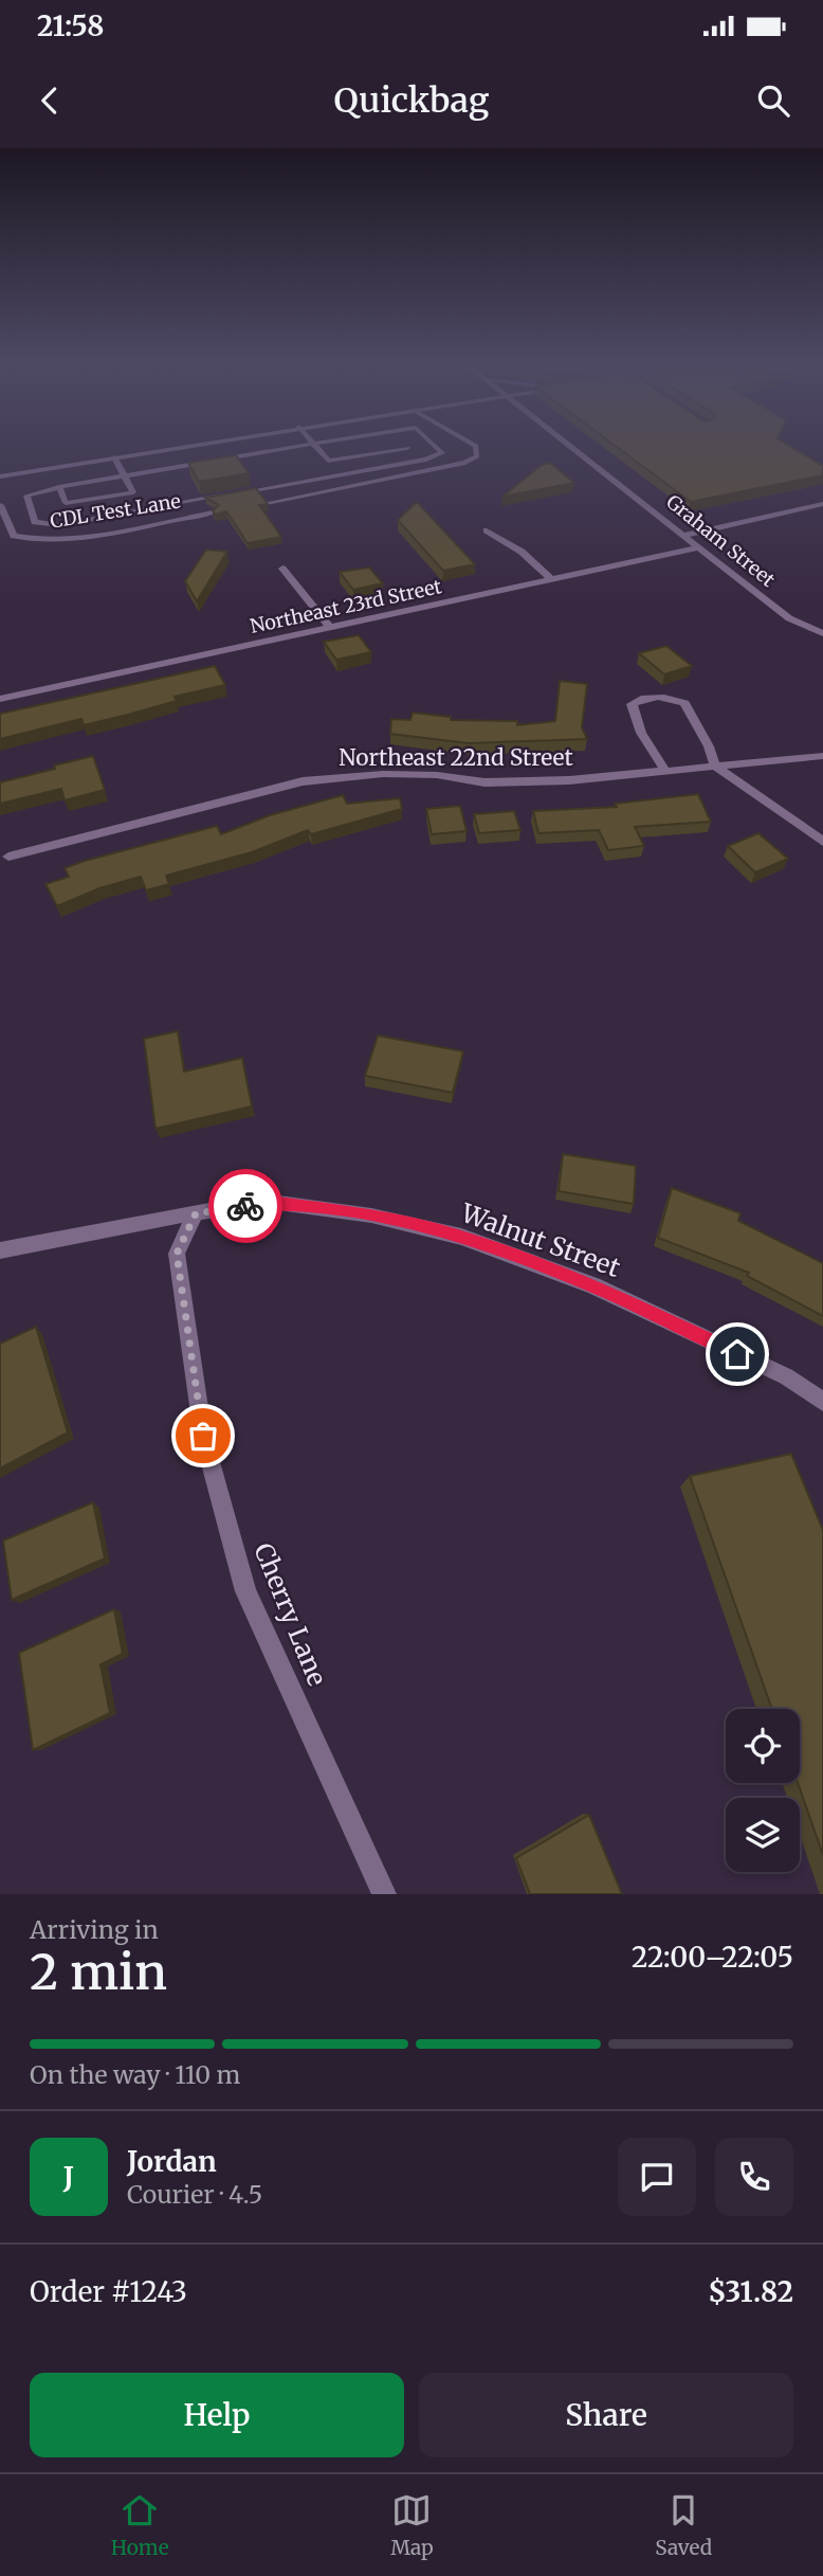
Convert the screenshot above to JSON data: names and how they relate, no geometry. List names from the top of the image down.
{
  "streets": {
    "street": [
      "Graham Street",
      "Northeast 23rd Street",
      "Northeast 22nd Street",
      "Walnut Street",
      "Cherry Lane"
    ],
    "lane": ["CDL Test Lane"]
  },
  "crossings": [
    ["Graham Street", "Northeast 23rd Street"],
    ["Walnut Street", "Cherry Lane"]
  ],
  "page": {
    "status": "21:58",
    "header": "Quickbag",
    "heading": ["2 min", "Arriving in", "22:00–22:05"],
    "panel": [
      "Jordan",
      "Courier · 4.5",
      "Order #1243",
      "$31.82"
    ],
    "bar": "On the way · 110 m",
    "round": "J",
    "buttons": ["Help", "Share"],
    "tabs": ["Home", "Map", "Saved"]
  }
}
